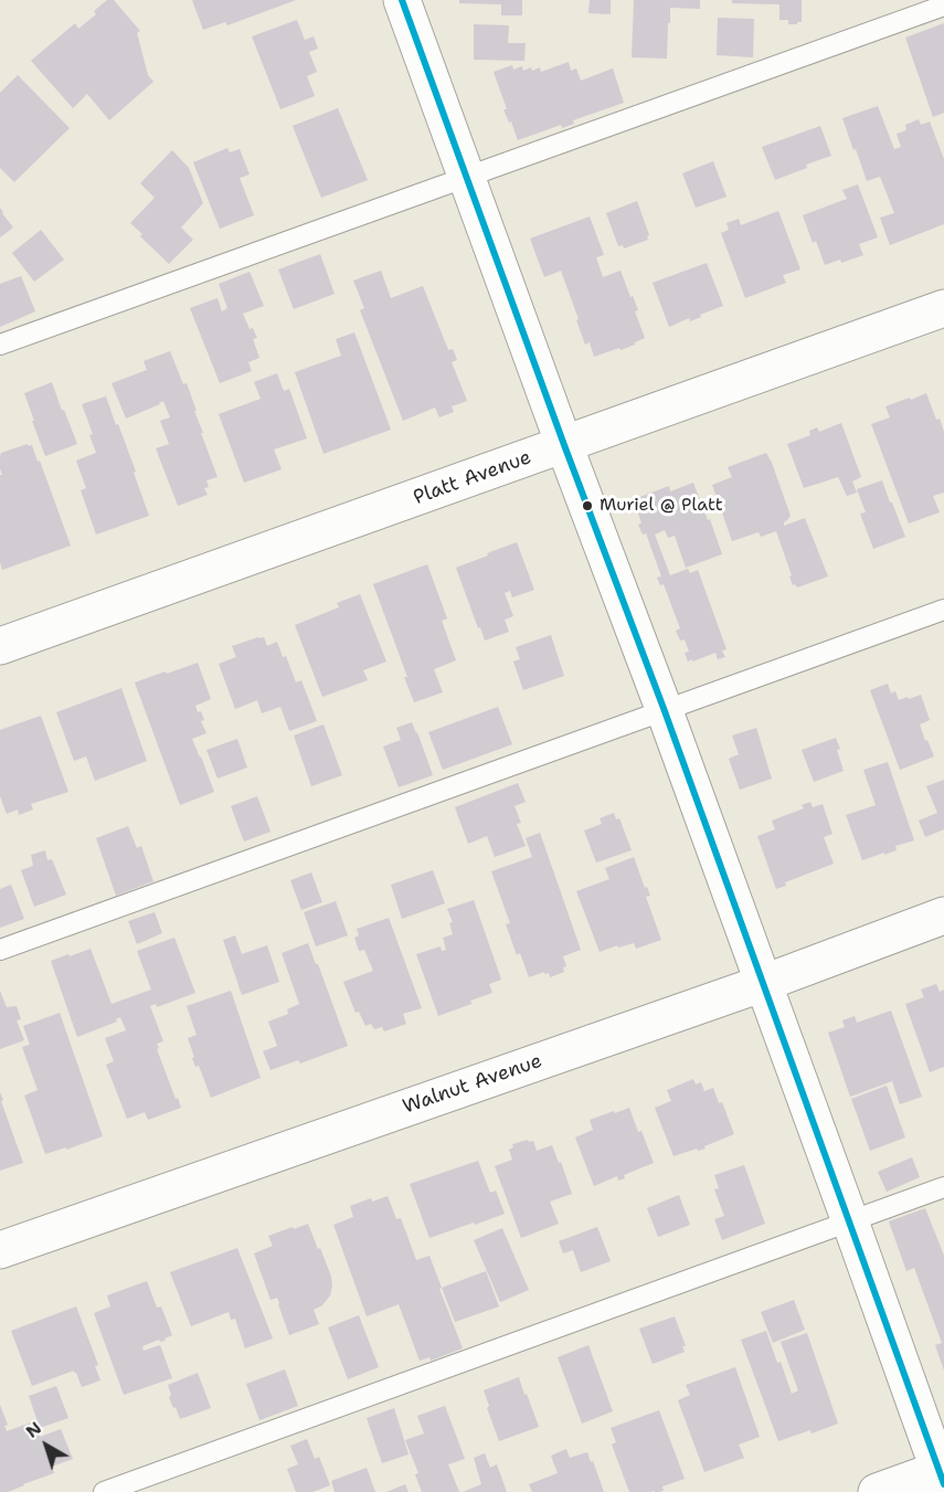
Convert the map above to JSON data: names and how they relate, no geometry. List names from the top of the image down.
{
  "streets": {
    "street": ["Platt Avenue", "Walnut Avenue"]
  },
  "places": ["Muriel @ Platt"],
  "north": "top left"
}
